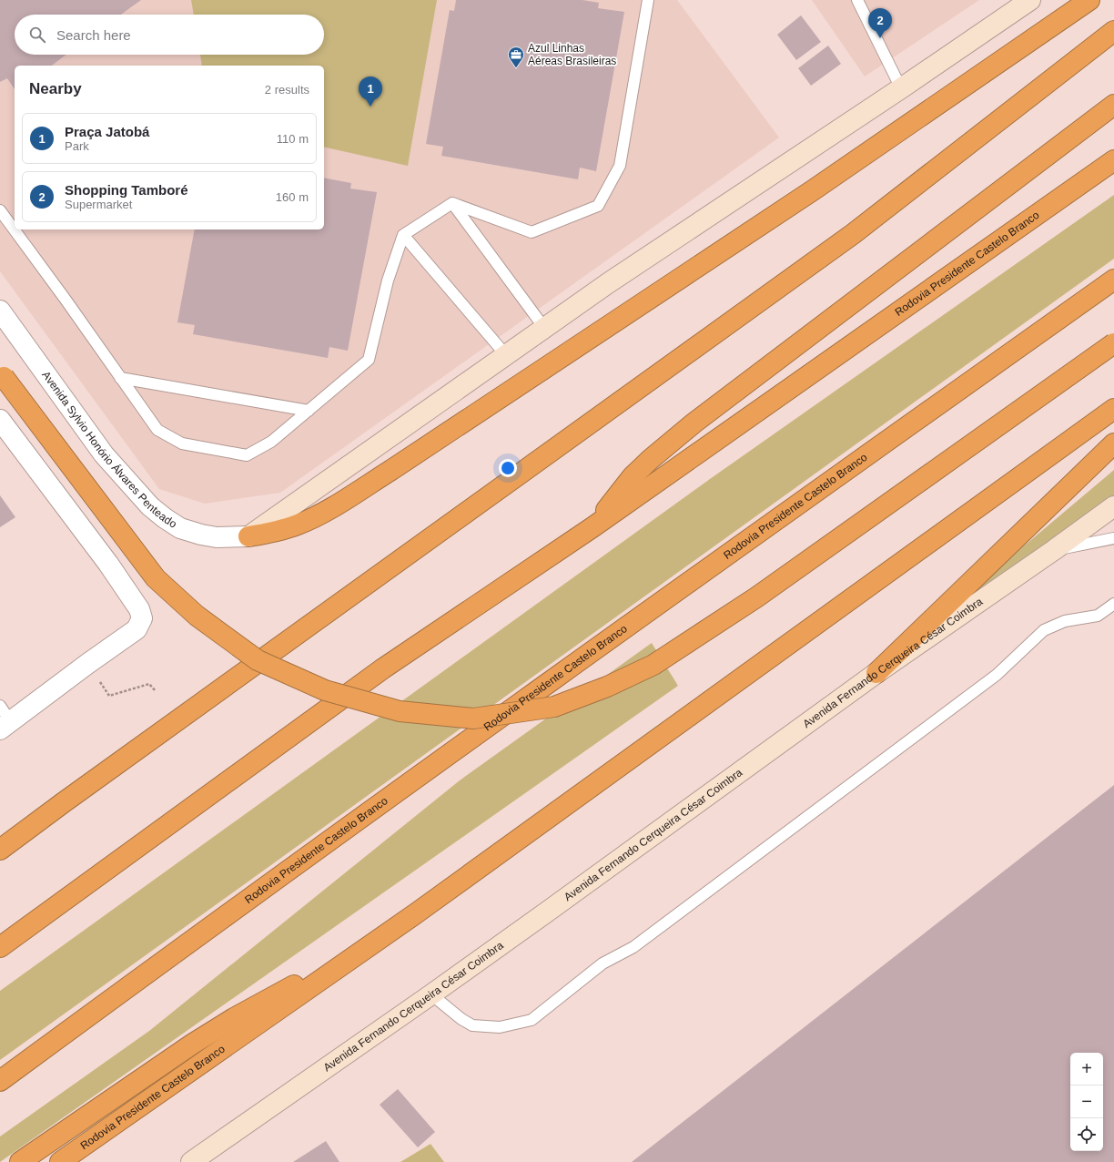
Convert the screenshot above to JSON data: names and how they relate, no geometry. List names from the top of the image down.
{
  "streets": {
    "highway": ["Rodovia Presidente Castelo Branco"],
    "main road": ["Avenida Fernando Cerqueira César Coimbra"],
    "street": ["Avenida Sylvio Honório Álvares Penteado"]
  },
  "places": {
    "office": ["Azul Linhas Aéreas Brasileiras"]
  },
  "page": {
    "pins": ["2", "1"],
    "search": "Search here",
    "heading": ["Nearby", "2 results"],
    "list": [
      {
        "mark": "1",
        "name": "Praça Jatobá",
        "note": "Park",
        "value": "110 m"
      },
      {
        "mark": "2",
        "name": "Shopping Tamboré",
        "note": "Supermarket",
        "value": "160 m"
      }
    ],
    "map_buttons": ["+", "−"]
  }
}
